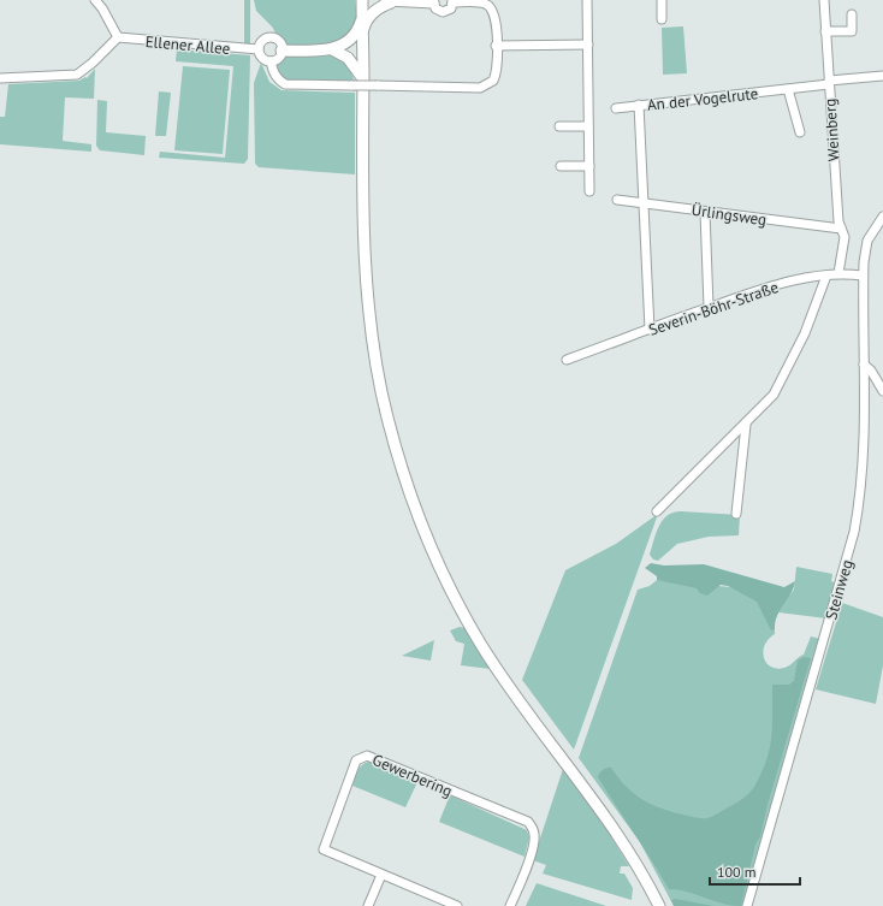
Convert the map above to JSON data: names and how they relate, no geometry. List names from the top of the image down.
{
  "streets": {
    "street": [
      "Ellener Allee",
      "An der Vogelrute",
      "Weinberg",
      "Ürlingsweg",
      "Severin-Böhr-Straße",
      "Steinweg",
      "Gewerbering"
    ]
  },
  "crossings": [
    ["An der Vogelrute", "Weinberg"],
    ["Weinberg", "Ürlingsweg"],
    ["Weinberg", "Severin-Böhr-Straße"],
    ["Severin-Böhr-Straße", "Steinweg"]
  ],
  "scale_bar": "100 m"
}
